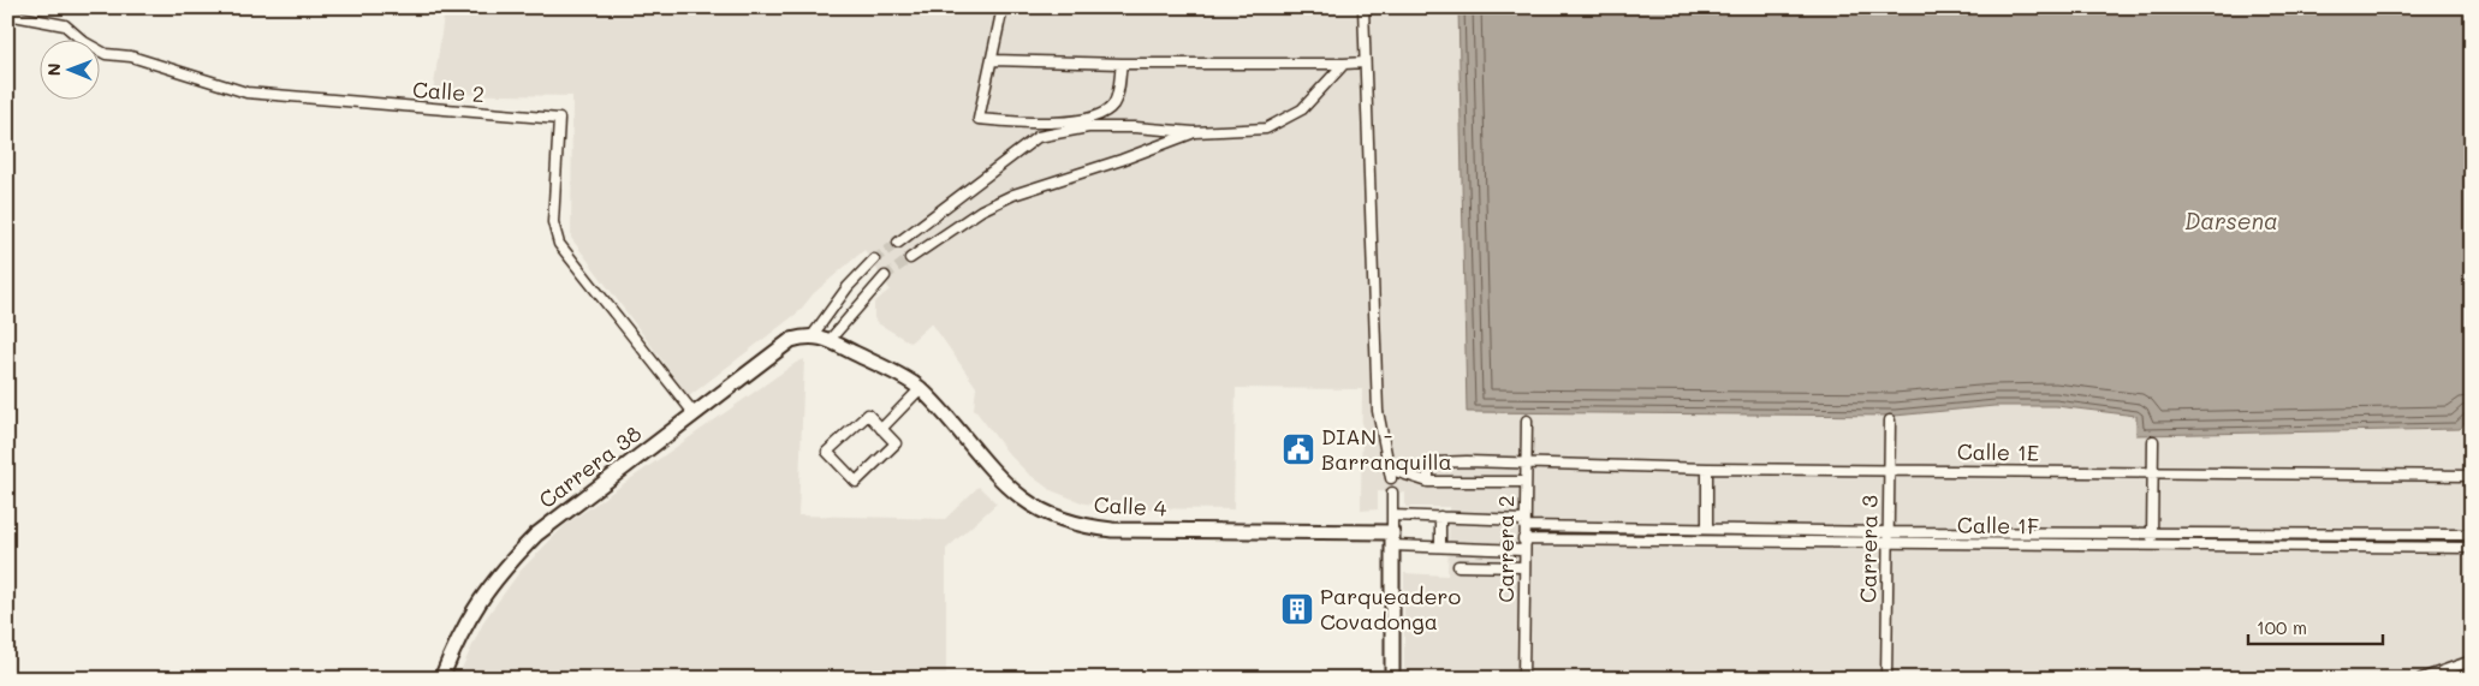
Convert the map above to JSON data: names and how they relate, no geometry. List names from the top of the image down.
{
  "streets": {
    "street": [
      "Calle 2",
      "Calle 1E",
      "Carrera 38",
      "Calle 4",
      "Calle 1F",
      "Carrera 2",
      "Carrera 3"
    ]
  },
  "crossings": [
    ["Calle 2", "Carrera 38"],
    ["Calle 1E", "Carrera 2"],
    ["Calle 1E", "Carrera 3"],
    ["Carrera 38", "Calle 4"],
    ["Calle 1F", "Carrera 2"],
    ["Calle 1F", "Carrera 3"]
  ],
  "water": ["Darsena"],
  "places": {
    "public building": ["DIAN - Barranquilla"],
    "building": ["Parqueadero Covadonga"]
  },
  "scale_bar": "100 m",
  "north": "left"
}
